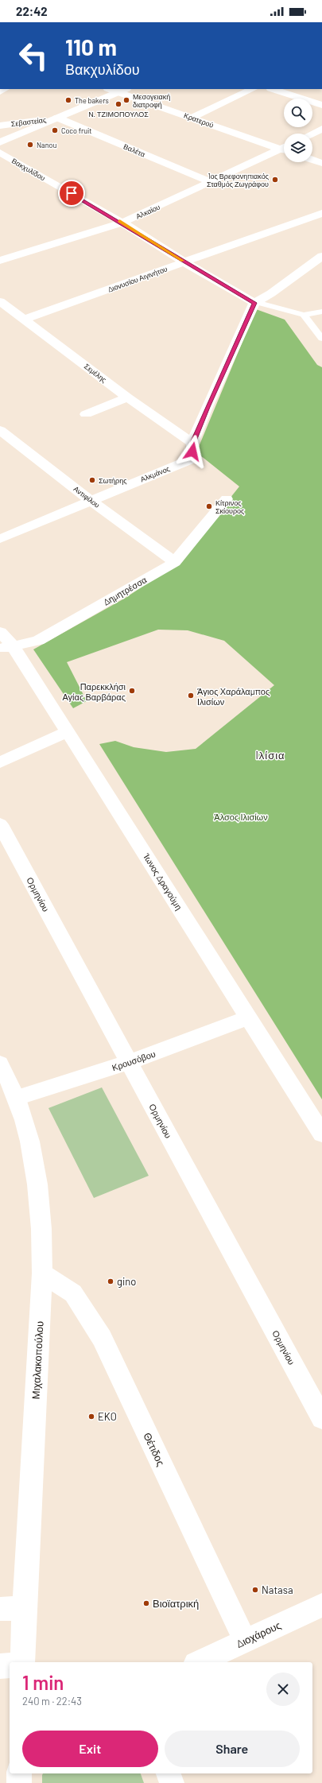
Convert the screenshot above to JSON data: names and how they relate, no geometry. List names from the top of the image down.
{
  "streets": {
    "street": [
      "Κρατερού",
      "Σεβαστείας",
      "Βαλέτα",
      "Βακχυλίδου",
      "Αλκαίου",
      "Διονυσίου Αιγινήτου",
      "Σεμέλης",
      "Αλκμάνος",
      "Αντιφίλου",
      "Δημητρέσσα",
      "Ίωνος Δραγούμη",
      "Ορμηνίου",
      "Κρουσόβου",
      "Μιχαλακοπούλου",
      "Θέτιδος",
      "Διοχάρους"
    ]
  },
  "crossings": [
    ["Σεβαστείας", "Βαλέτα"],
    ["Βαλέτα", "Αλκαίου"],
    ["Βακχυλίδου", "Αλκαίου"],
    ["Βακχυλίδου", "Διονυσίου Αιγινήτου"],
    ["Βακχυλίδου", "Αλκμάνος"],
    ["Διονυσίου Αιγινήτου", "Σεμέλης"],
    ["Σεμέλης", "Αλκμάνος"],
    ["Αλκμάνος", "Αντιφίλου"],
    ["Αντιφίλου", "Δημητρέσσα"],
    ["Δημητρέσσα", "Ίωνος Δραγούμη"],
    ["Ίωνος Δραγούμη", "Κρουσόβου"],
    ["Ορμηνίου", "Κρουσόβου"],
    ["Κρουσόβου", "Μιχαλακοπούλου"],
    ["Μιχαλακοπούλου", "Θέτιδος"],
    ["Θέτιδος", "Διοχάρους"]
  ],
  "districts": ["Iλίσια"],
  "parks": ["Άλσος Ιλισίων"],
  "places": [
    "The bakers",
    "Μεσογειακή διατροφή",
    "Ν. ΤΖΙΜΟΠΟΥΛΟΣ",
    "Coco fruit",
    "Nanou",
    "1ος Βρεφονηπιακός Σταθμός Ζωγράφου",
    "Σωτήρης",
    "Κίτρινος Σκίουρος",
    "Παρεκκλήσι Αγίας Βαρβάρας",
    "Άγιος Χαράλαμπος Ιλισίων",
    "gino",
    "EKO",
    "Natasa",
    "Βιοϊατρική"
  ],
  "page": {
    "status": "22:42",
    "turn": ["110 m", "Βακχυλίδου"],
    "heading": ["1 min", "240 m · 22:43"],
    "buttons": ["Exit", "Share"]
  }
}
